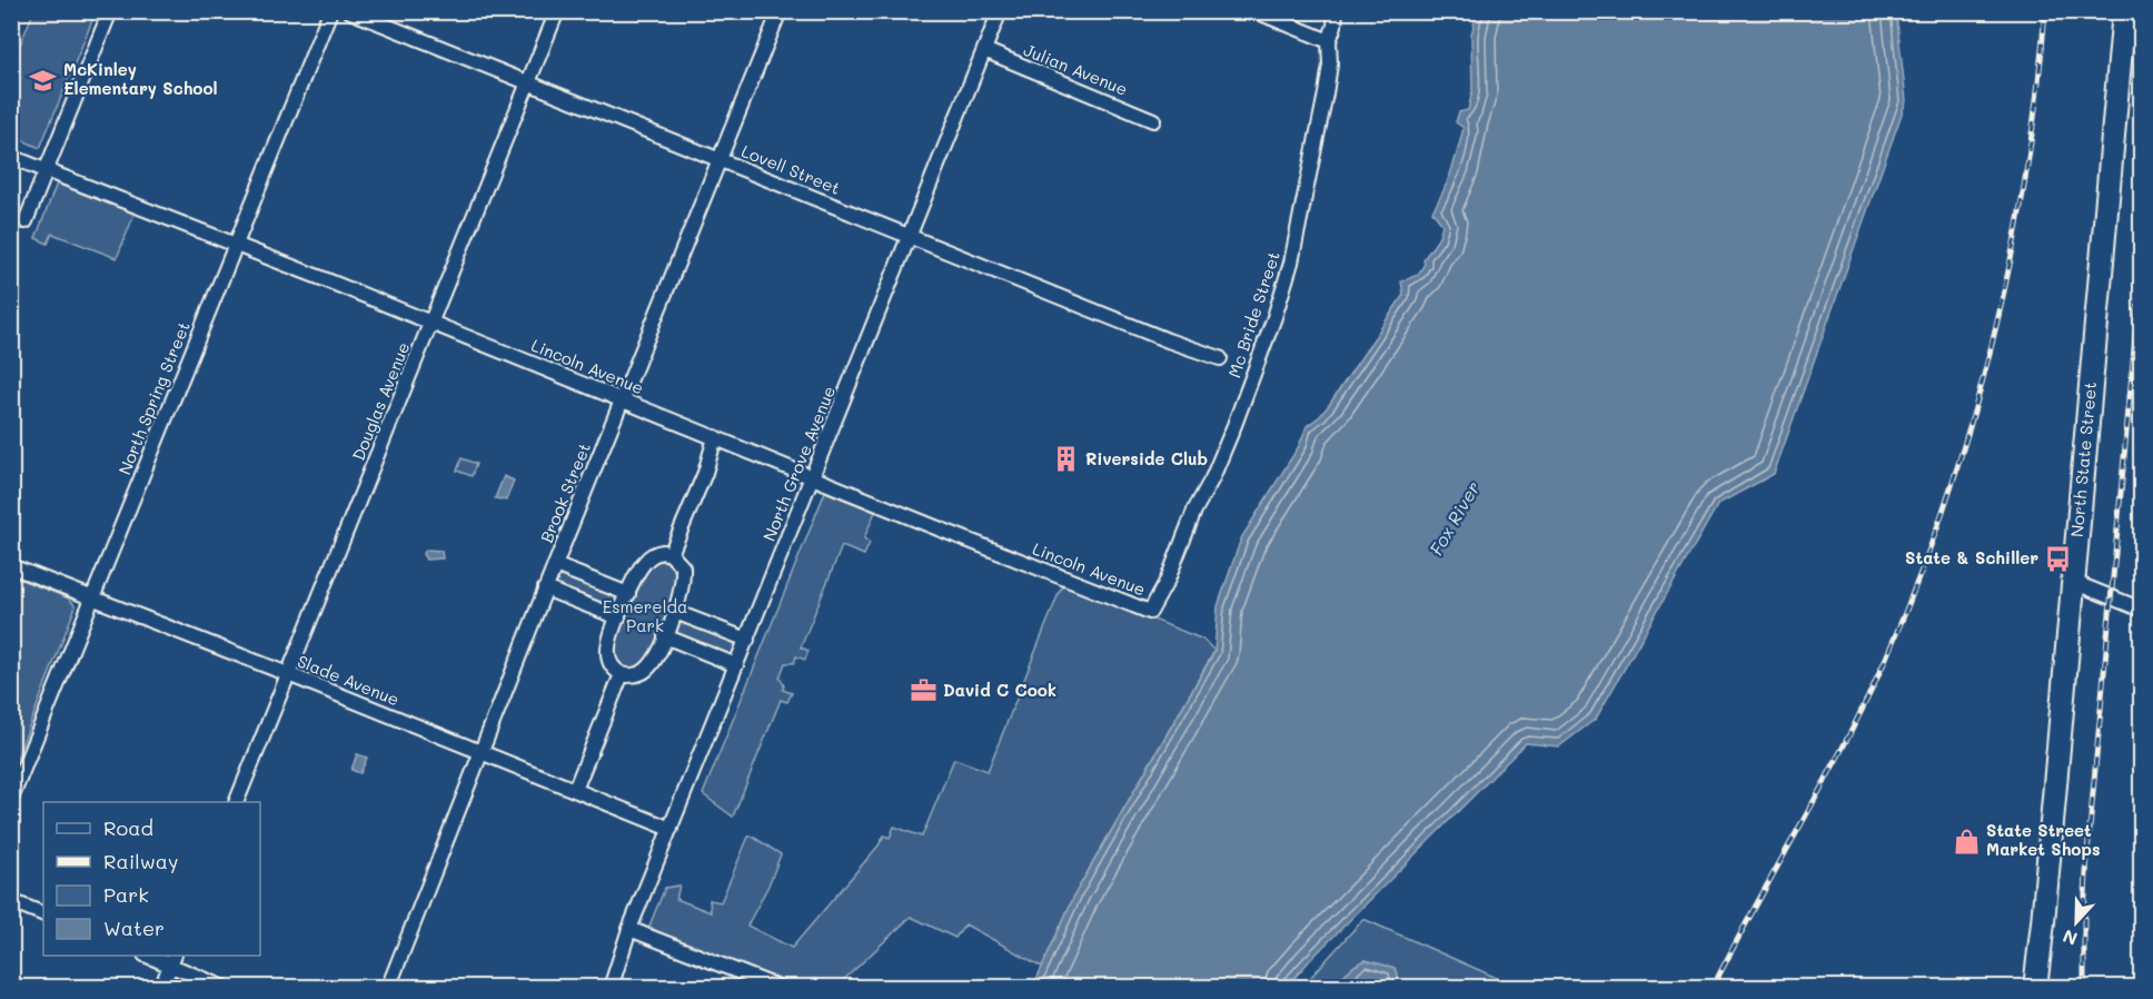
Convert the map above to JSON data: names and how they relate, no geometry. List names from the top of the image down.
{
  "streets": {
    "main road": ["North State Street"],
    "street": [
      "Julian Avenue",
      "Lovell Street",
      "Mc Bride Street",
      "Lincoln Avenue",
      "North Spring Street",
      "Douglas Avenue",
      "North Grove Avenue",
      "Brook Street",
      "Slade Avenue"
    ]
  },
  "crossings": [
    ["Julian Avenue", "North Grove Avenue"],
    ["Lovell Street", "Douglas Avenue"],
    ["Lovell Street", "North Grove Avenue"],
    ["Lovell Street", "Brook Street"],
    ["Mc Bride Street", "Lincoln Avenue"],
    ["Lincoln Avenue", "North Spring Street"],
    ["Lincoln Avenue", "Douglas Avenue"],
    ["Lincoln Avenue", "North Grove Avenue"],
    ["Lincoln Avenue", "Brook Street"],
    ["North Spring Street", "Slade Avenue"],
    ["Douglas Avenue", "Slade Avenue"],
    ["North Grove Avenue", "Slade Avenue"],
    ["Brook Street", "Slade Avenue"]
  ],
  "water": ["Fox River"],
  "parks": ["Esmerelda Park"],
  "places": {
    "school or university": ["McKinley Elementary School"],
    "building": ["Riverside Club"],
    "bus stop": ["State & Schiller"],
    "office": ["David C Cook"],
    "shop": ["State Street Market Shops"]
  },
  "legend": [
    "Road",
    "Railway",
    "Park",
    "Water"
  ],
  "north": "bottom"
}
